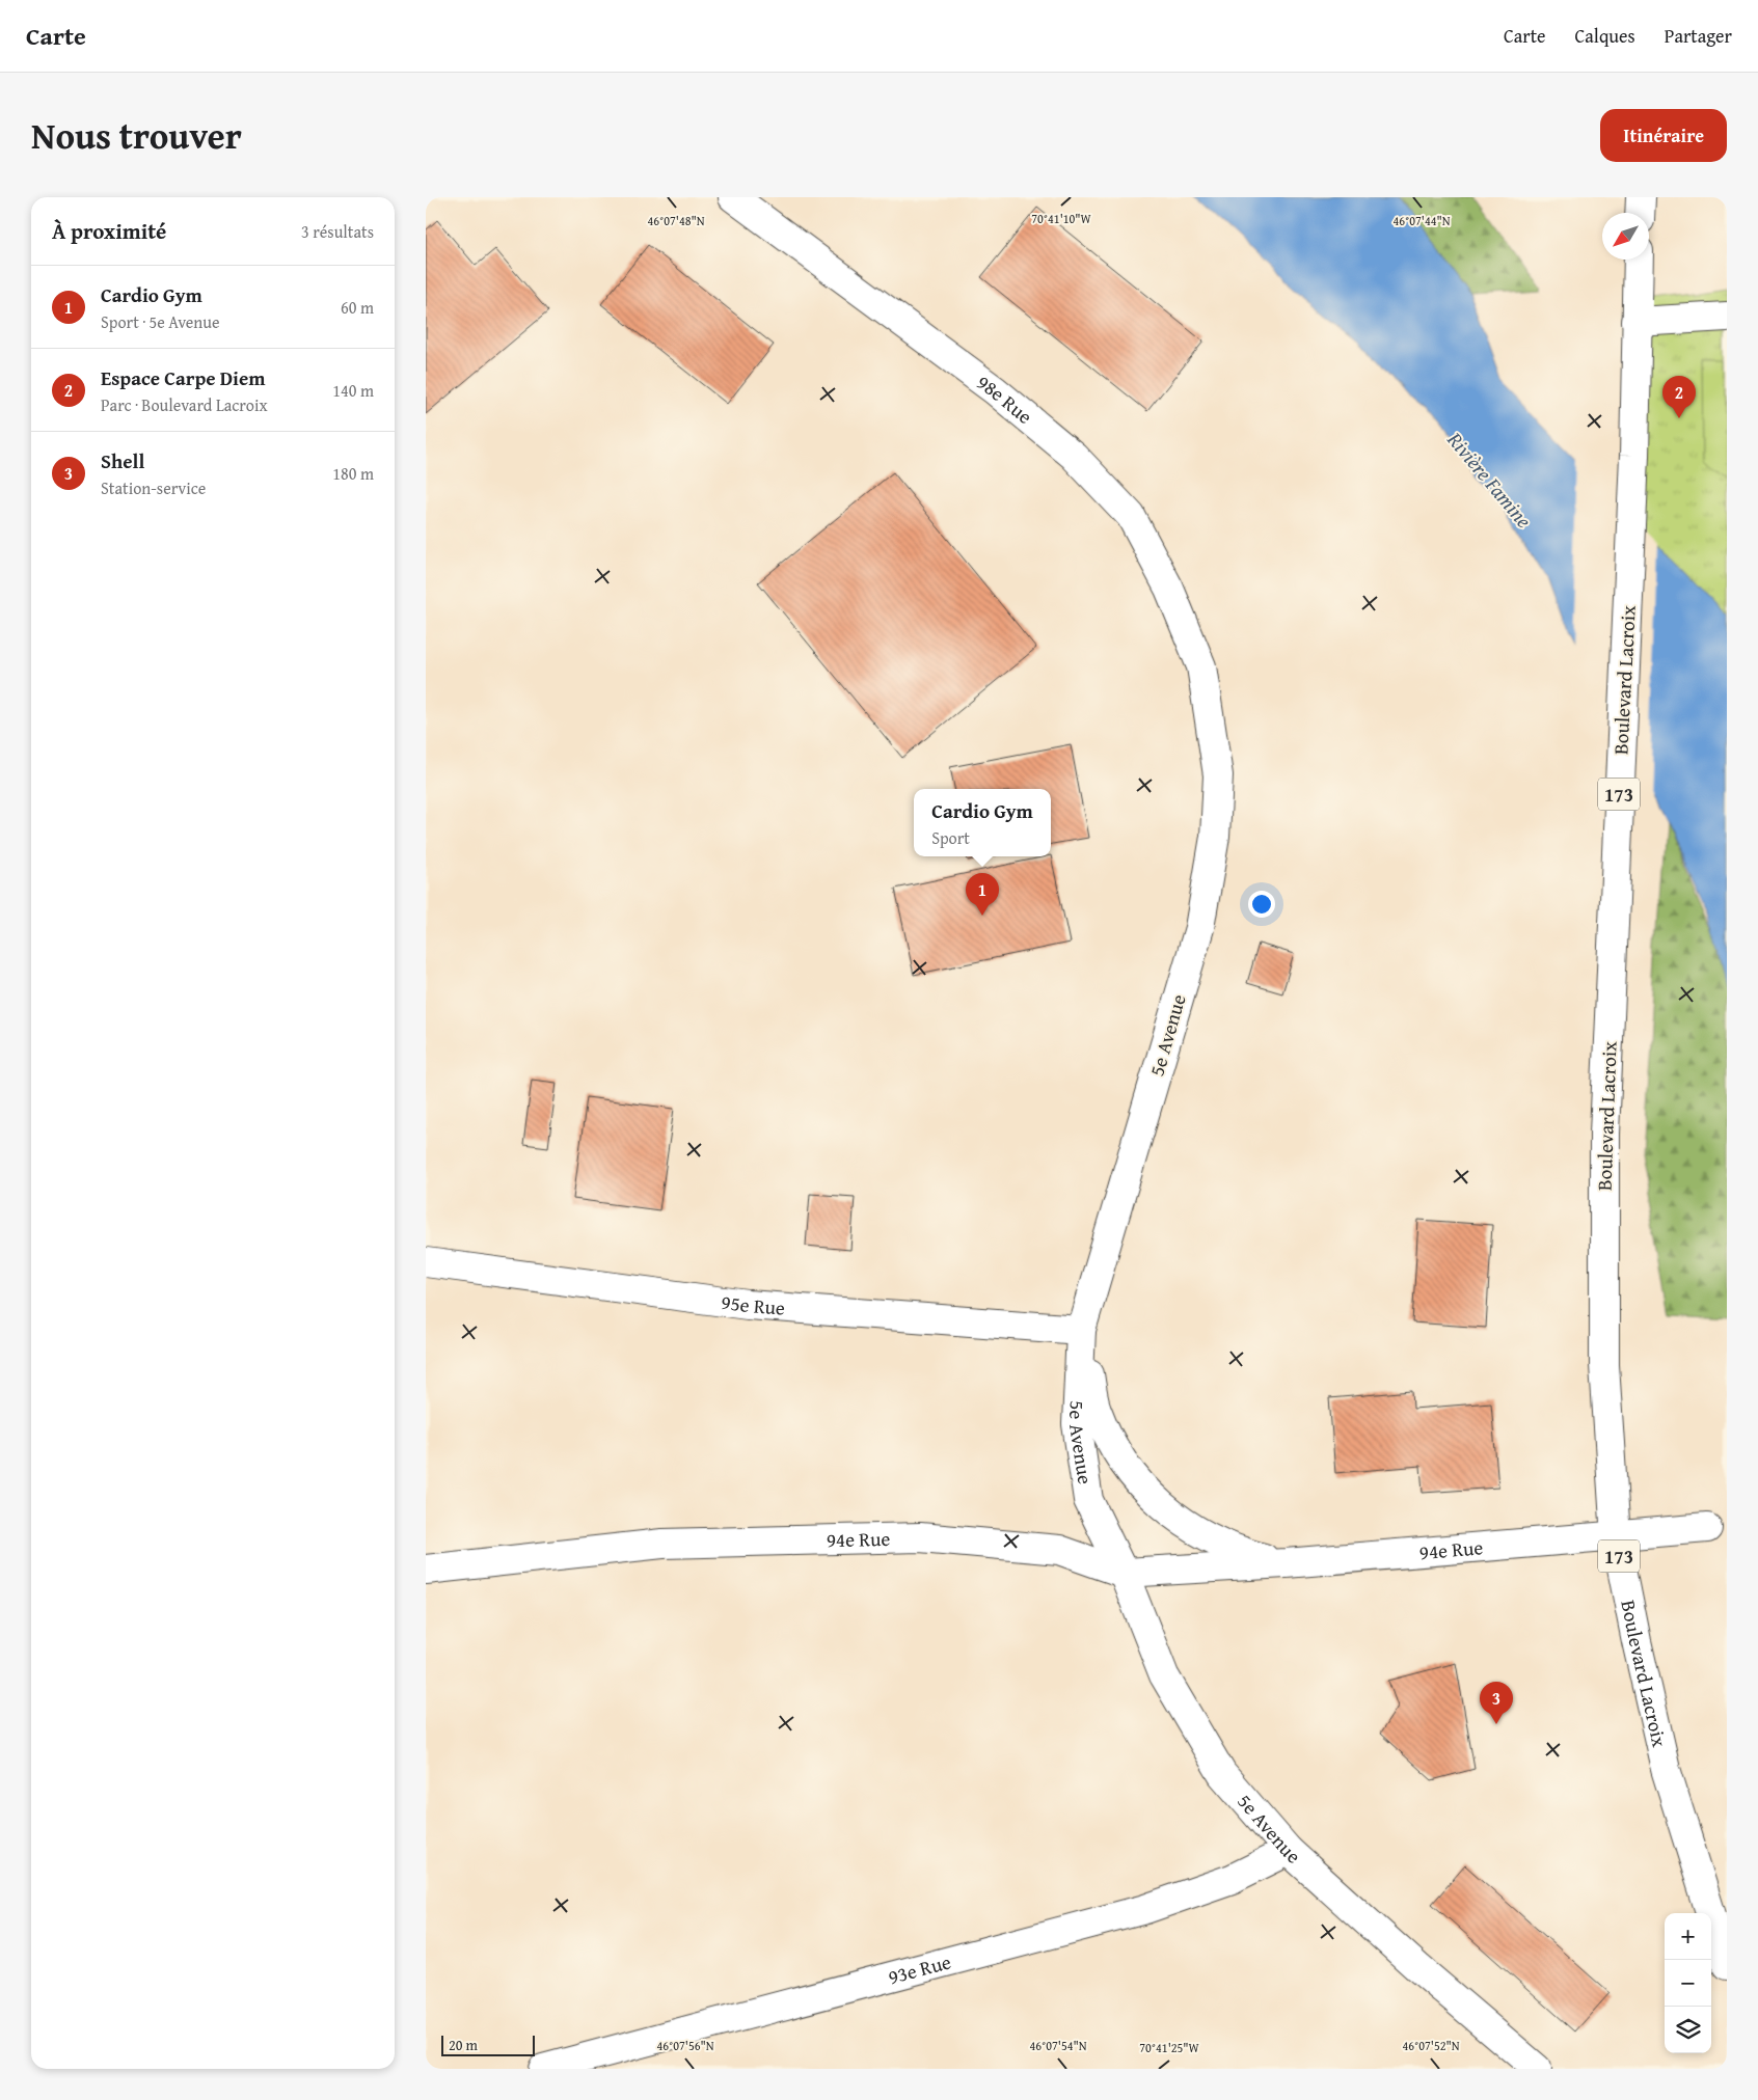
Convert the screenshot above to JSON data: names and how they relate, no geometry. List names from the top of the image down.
{
  "streets": {
    "street": [
      "98e Rue",
      "Boulevard Lacroix",
      "173",
      "5e Avenue",
      "95e Rue",
      "94e Rue",
      "93e Rue"
    ]
  },
  "crossings": [
    ["98e Rue", "5e Avenue"],
    ["Boulevard Lacroix", "94e Rue"],
    ["5e Avenue", "95e Rue"],
    ["5e Avenue", "94e Rue"],
    ["5e Avenue", "93e Rue"],
    ["95e Rue", "94e Rue"]
  ],
  "water": ["Rivière Famine"],
  "scale_bar": "20 m",
  "north": "bottom left",
  "page": {
    "header": "Carte",
    "nav": ["Carte", "Calques", "Partager"],
    "title": "Nous trouver",
    "buttons": "Itinéraire",
    "heading": ["À proximité", "3 résultats"],
    "list": [
      {
        "mark": "1",
        "name": "Cardio Gym",
        "note": "Sport · 5e Avenue",
        "value": "60 m"
      },
      {
        "mark": "2",
        "name": "Espace Carpe Diem",
        "note": "Parc · Boulevard Lacroix",
        "value": "140 m"
      },
      {
        "mark": "3",
        "name": "Shell",
        "note": "Station-service",
        "value": "180 m"
      }
    ],
    "pins": ["2", "1", "3"],
    "popup": ["Cardio Gym", "Sport"],
    "map_buttons": ["+", "−"],
    "scale": "20 m"
  },
  "coordinates": [
    "70°41'10\"W",
    "46°07'48\"N",
    "46°07'44\"N",
    "46°07'56\"N",
    "46°07'54\"N",
    "46°07'52\"N",
    "70°41'25\"W"
  ]
}
